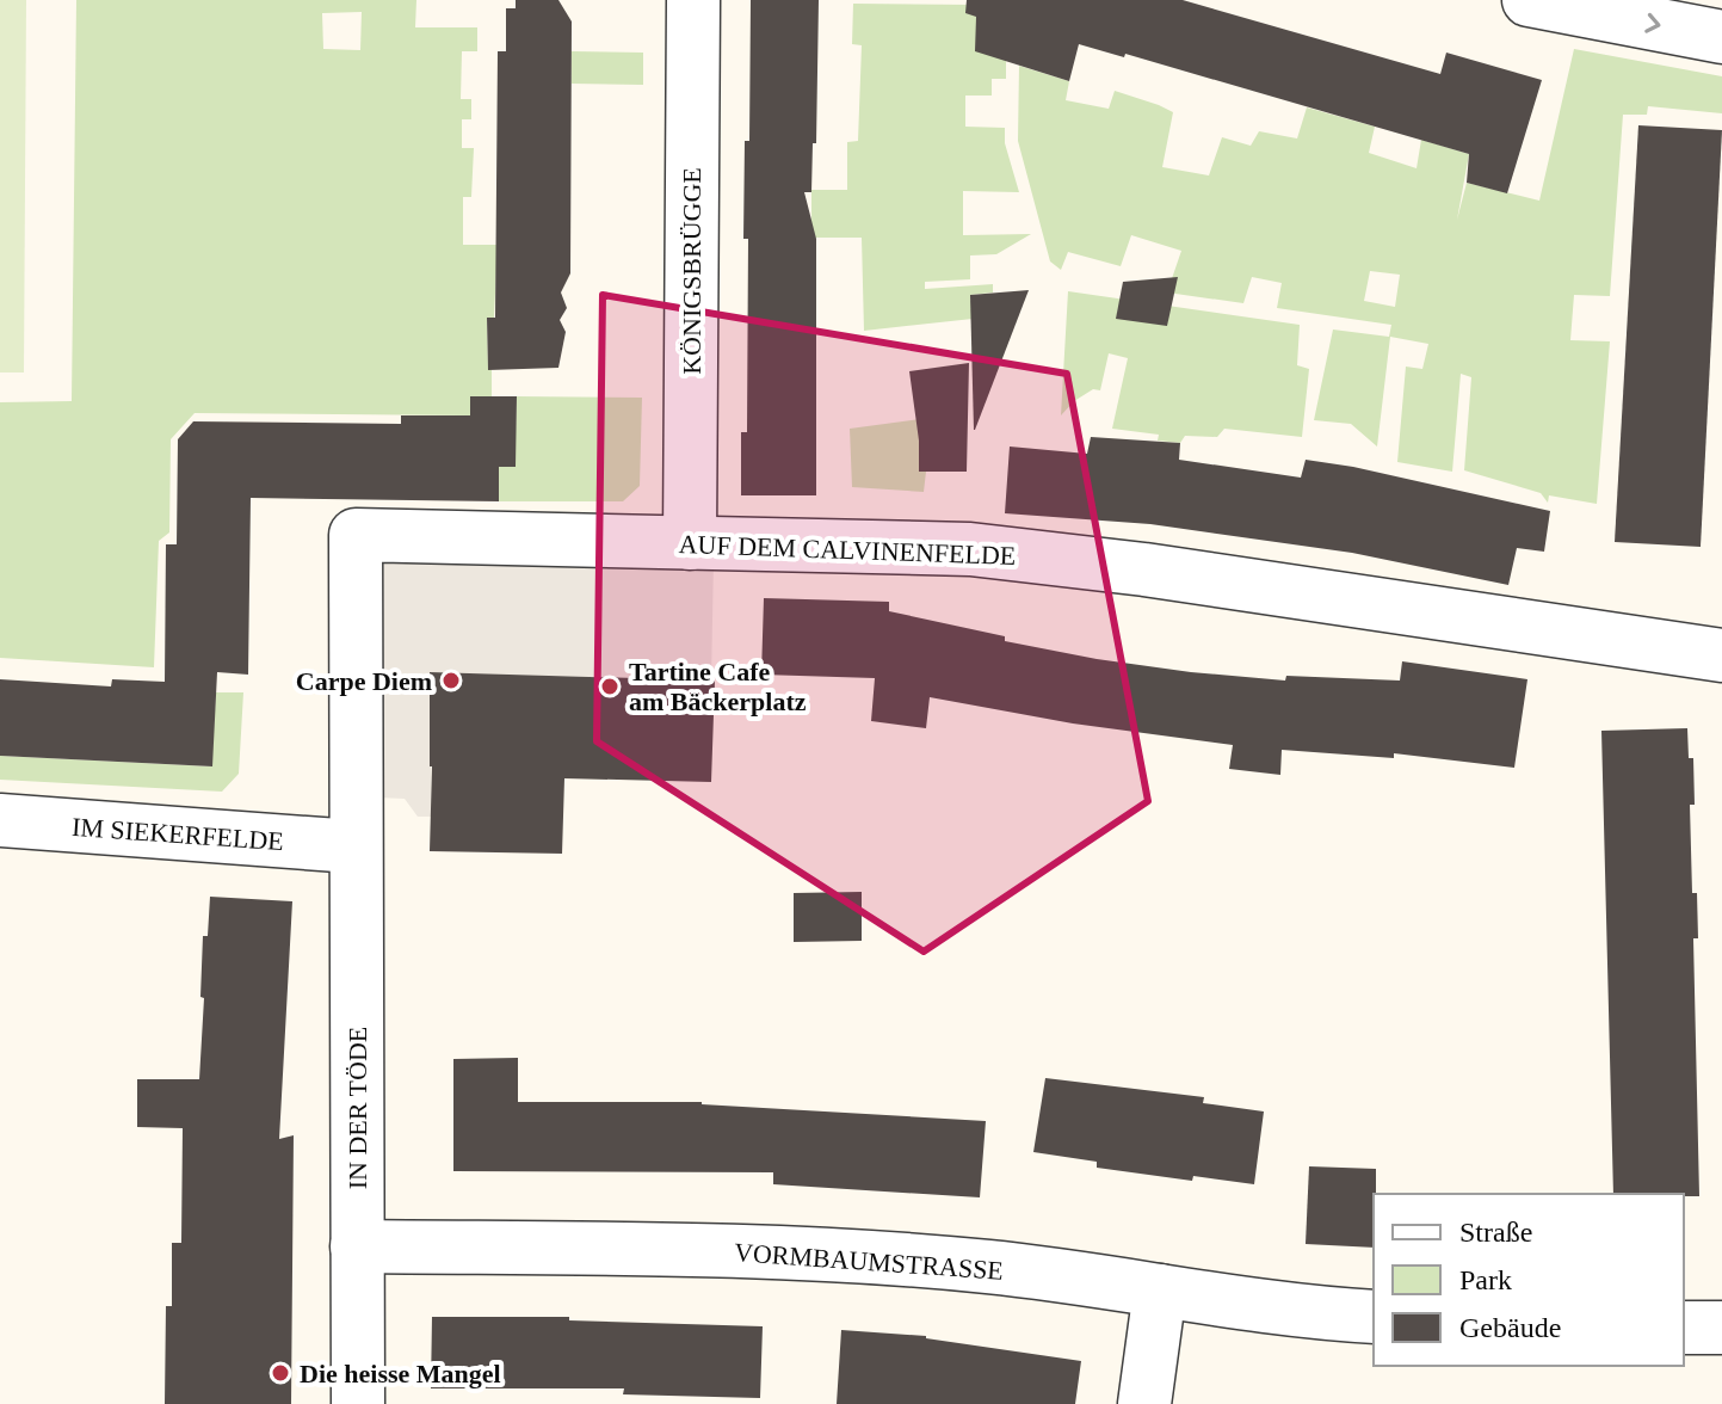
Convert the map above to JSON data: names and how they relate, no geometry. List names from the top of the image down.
{
  "streets": {
    "street": [
      "KÖNIGSBRÜGGE",
      "AUF DEM CALVINENFELDE",
      "IM SIEKERFELDE",
      "IN DER TÖDE",
      "VORMBAUMSTRASSE"
    ]
  },
  "crossings": [
    ["KÖNIGSBRÜGGE", "AUF DEM CALVINENFELDE"],
    ["AUF DEM CALVINENFELDE", "IM SIEKERFELDE"],
    ["AUF DEM CALVINENFELDE", "IN DER TÖDE"],
    ["IM SIEKERFELDE", "IN DER TÖDE"],
    ["IN DER TÖDE", "VORMBAUMSTRASSE"]
  ],
  "places": ["Carpe Diem", "Tartine Cafe am Bäckerplatz", "Die heisse Mangel"],
  "legend": ["Straße", "Park", "Gebäude"]
}
